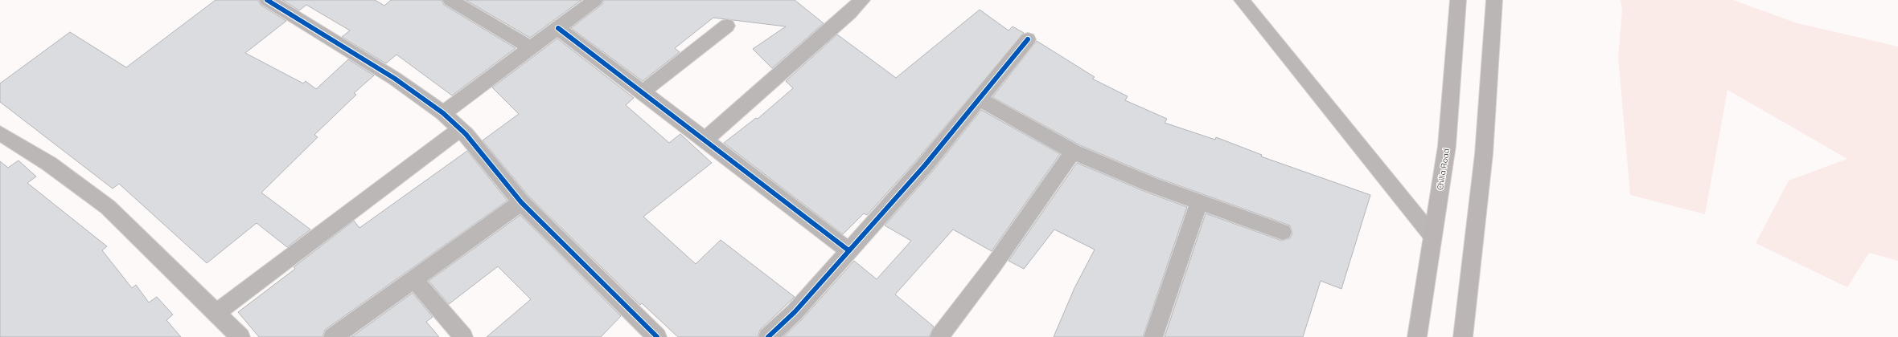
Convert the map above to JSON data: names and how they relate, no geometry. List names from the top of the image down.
{
  "streets": {
    "main road": ["Chilla Road"]
  }
}
